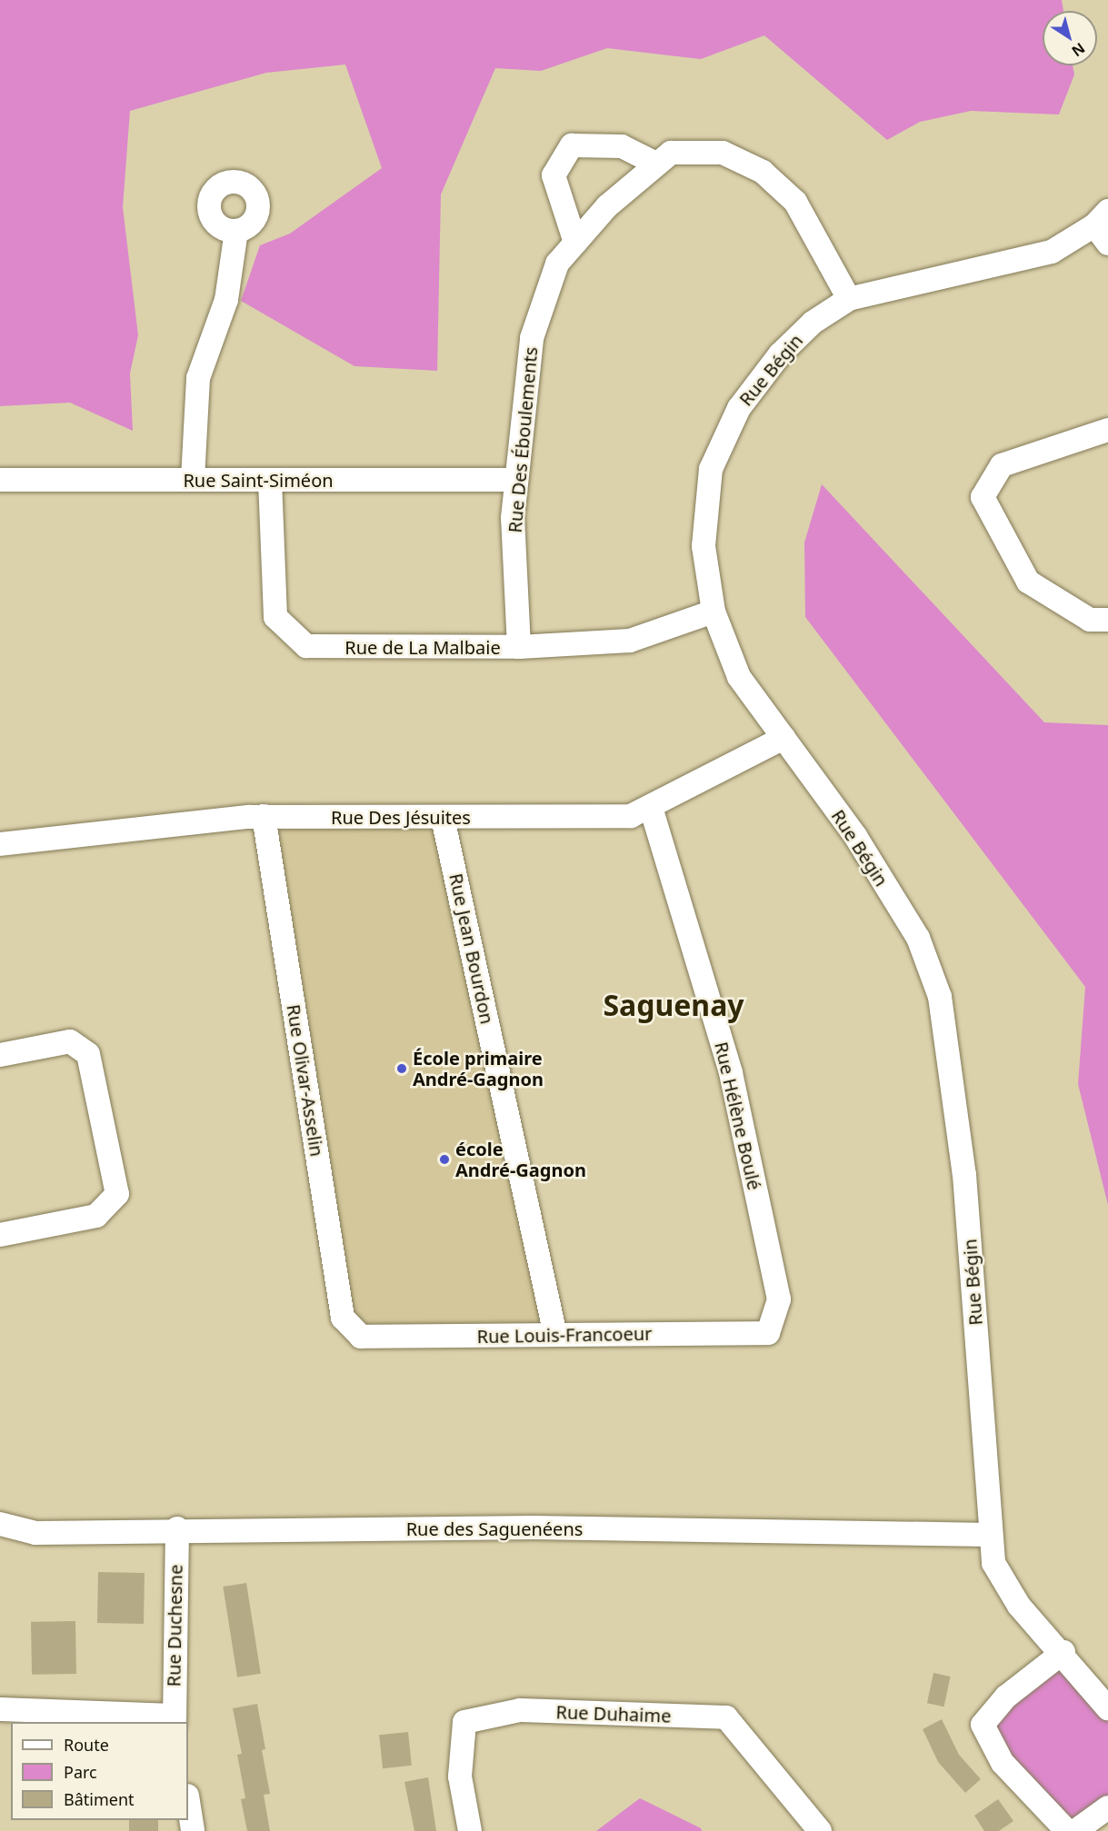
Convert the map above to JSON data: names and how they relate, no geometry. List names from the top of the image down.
{
  "streets": {
    "street": [
      "Rue Bégin",
      "Rue Des Éboulements",
      "Rue Saint-Siméon",
      "Rue de La Malbaie",
      "Rue Des Jésuites",
      "Rue Jean Bourdon",
      "Rue Olivar-Asselin",
      "Rue Hélène Boulé",
      "Rue Louis-Francoeur",
      "Rue des Saguenéens",
      "Rue Duchesne",
      "Rue Duhaime"
    ]
  },
  "crossings": [
    ["Rue Bégin", "Rue Des Éboulements"],
    ["Rue Bégin", "Rue de La Malbaie"],
    ["Rue Bégin", "Rue Des Jésuites"],
    ["Rue Bégin", "Rue des Saguenéens"],
    ["Rue Des Éboulements", "Rue Saint-Siméon"],
    ["Rue Des Éboulements", "Rue de La Malbaie"],
    ["Rue Saint-Siméon", "Rue de La Malbaie"],
    ["Rue Des Jésuites", "Rue Jean Bourdon"],
    ["Rue Des Jésuites", "Rue Olivar-Asselin"],
    ["Rue Des Jésuites", "Rue Hélène Boulé"],
    ["Rue Jean Bourdon", "Rue Louis-Francoeur"],
    ["Rue Olivar-Asselin", "Rue Louis-Francoeur"],
    ["Rue Hélène Boulé", "Rue Louis-Francoeur"],
    ["Rue des Saguenéens", "Rue Duchesne"]
  ],
  "districts": ["Saguenay"],
  "places": ["École primaire André-Gagnon", "école André-Gagnon"],
  "legend": ["Route", "Parc", "Bâtiment"],
  "north": "bottom right"
}
